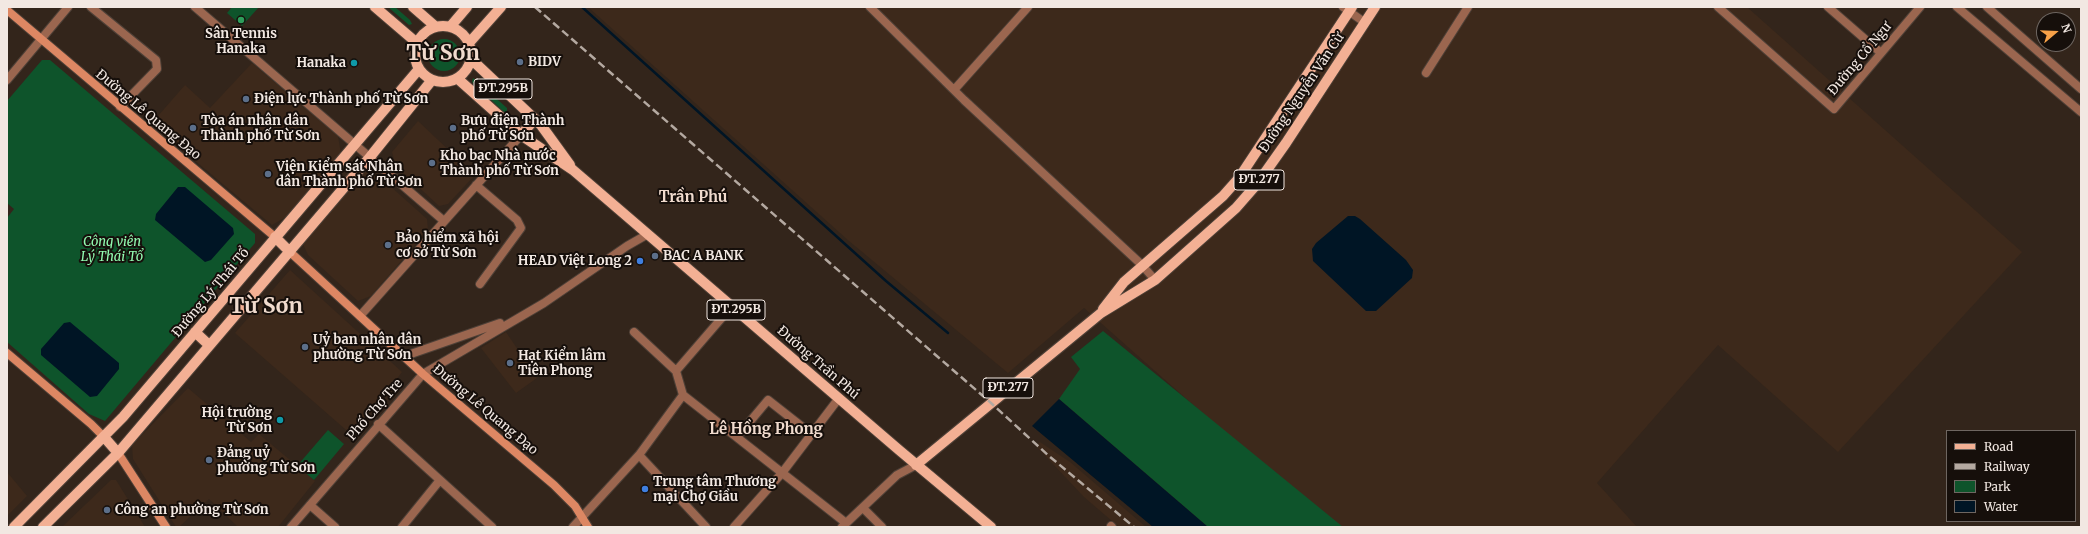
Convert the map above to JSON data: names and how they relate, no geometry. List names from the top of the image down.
{
  "streets": {
    "main road": [
      "ĐT.295B",
      "Đường Nguyễn Văn Cừ",
      "Đường Lê Quang Đạo",
      "ĐT.277",
      "Đường Lý Thái Tổ",
      "Đường Trần Phú"
    ],
    "street": ["Đường Cổ Ngư", "Phố Chợ Tre"]
  },
  "crossings": [
    ["Đường Nguyễn Văn Cừ", "Đường Trần Phú"],
    ["Đường Lê Quang Đạo", "Đường Lý Thái Tổ"],
    ["Đường Lê Quang Đạo", "Phố Chợ Tre"],
    ["Đường Lý Thái Tổ", "Đường Trần Phú"],
    ["Đường Trần Phú", "Phố Chợ Tre"]
  ],
  "districts": [
    "Từ Sơn",
    "Trần Phú",
    "Từ Sơn",
    "Lê Hồng Phong"
  ],
  "parks": ["Công viên Lý Thái Tổ"],
  "places": [
    "Sân Tennis Hanaka",
    "BIDV",
    "Hanaka",
    "Điện lực Thành phố Từ Sơn",
    "Tòa án nhân dân Thành phố Từ Sơn",
    "Bưu điện Thành phố Từ Sơn",
    "Kho bạc Nhà nước Thành phố Từ Sơn",
    "Viện Kiểm sát Nhân dân Thành phố Từ Sơn",
    "Bảo hiểm xã hội cơ sở Từ Sơn",
    "BAC A BANK",
    "HEAD Việt Long 2",
    "Uỷ ban nhân dân phường Từ Sơn",
    "Hạt Kiểm lâm Tiên Phong",
    "Hội trường Từ Sơn",
    "Đảng uỷ phường Từ Sơn",
    "Trung tâm Thương mại Chợ Giầu",
    "Công an phường Từ Sơn"
  ],
  "legend": [
    "Road",
    "Railway",
    "Park",
    "Water"
  ],
  "north": "right"
}
